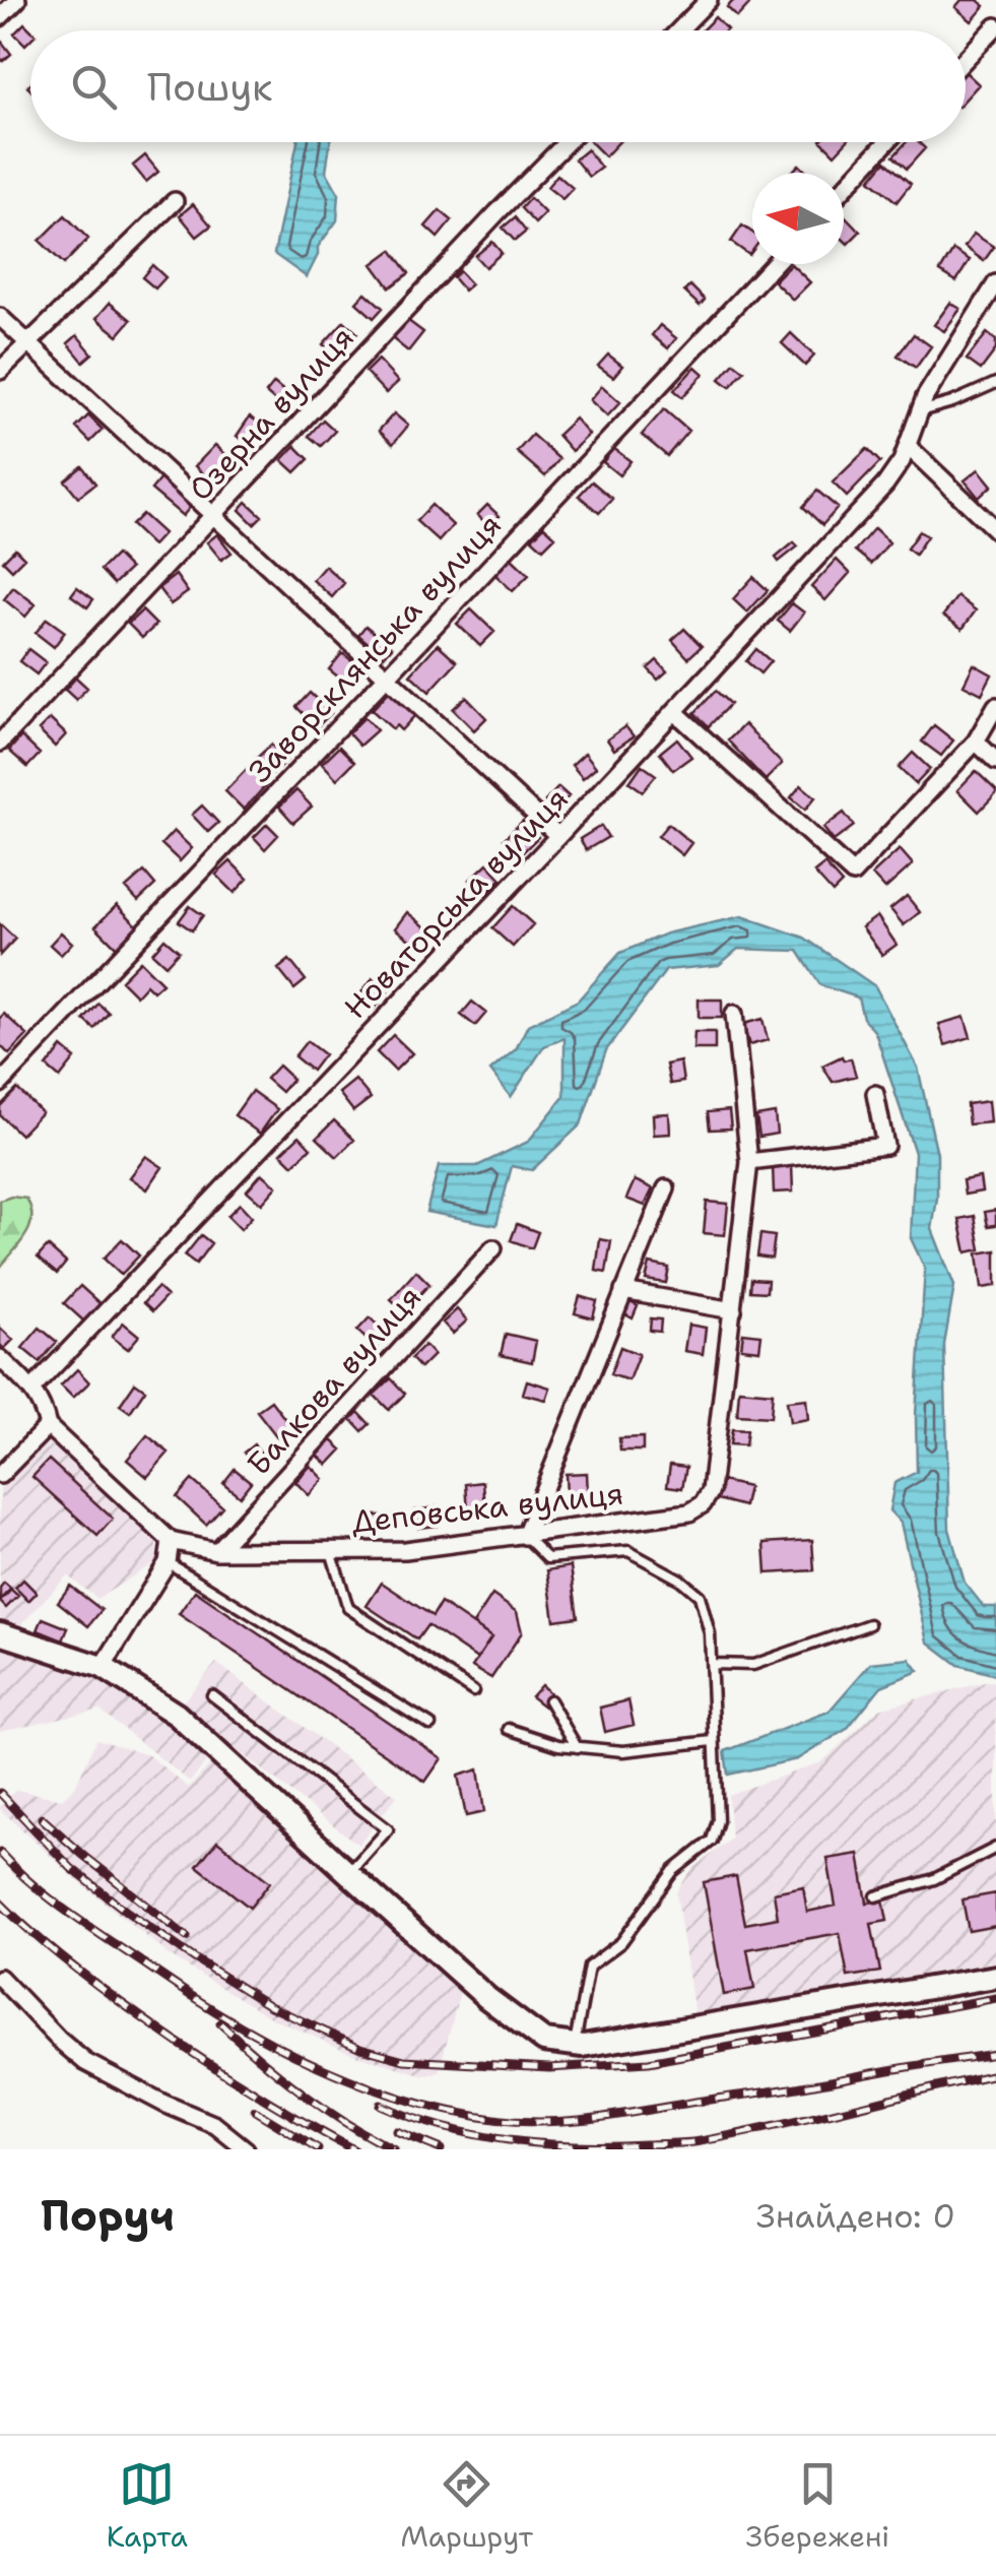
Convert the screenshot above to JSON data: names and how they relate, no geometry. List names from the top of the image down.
{
  "streets": {
    "street": [
      "Озерна вулиця",
      "Заворсклянська вулиця",
      "Новаторська вулиця",
      "Балкова вулиця",
      "Деповська вулиця"
    ]
  },
  "crossings": [
    ["Новаторська вулиця", "Деповська вулиця"],
    ["Балкова вулиця", "Деповська вулиця"]
  ],
  "north": "left",
  "page": {
    "search": "Пошук",
    "heading": ["Поруч", "Знайдено: 0"],
    "nav": ["Карта", "Маршрут", "Збережені"]
  }
}
